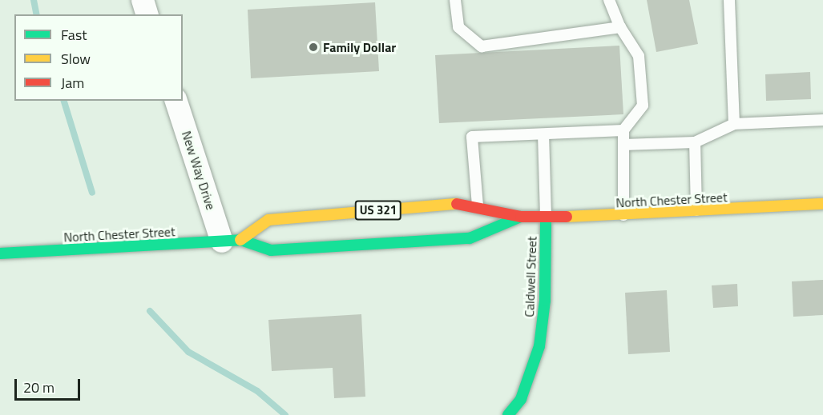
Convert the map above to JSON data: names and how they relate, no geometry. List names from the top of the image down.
{
  "streets": {
    "main road": ["North Chester Street", "US 321", "Caldwell Street"],
    "street": ["New Way Drive"]
  },
  "crossings": [
    ["New Way Drive", "North Chester Street"],
    ["North Chester Street", "Caldwell Street"]
  ],
  "places": ["Family Dollar"],
  "legend": ["Fast", "Slow", "Jam"],
  "scale_bar": "20 m"
}
